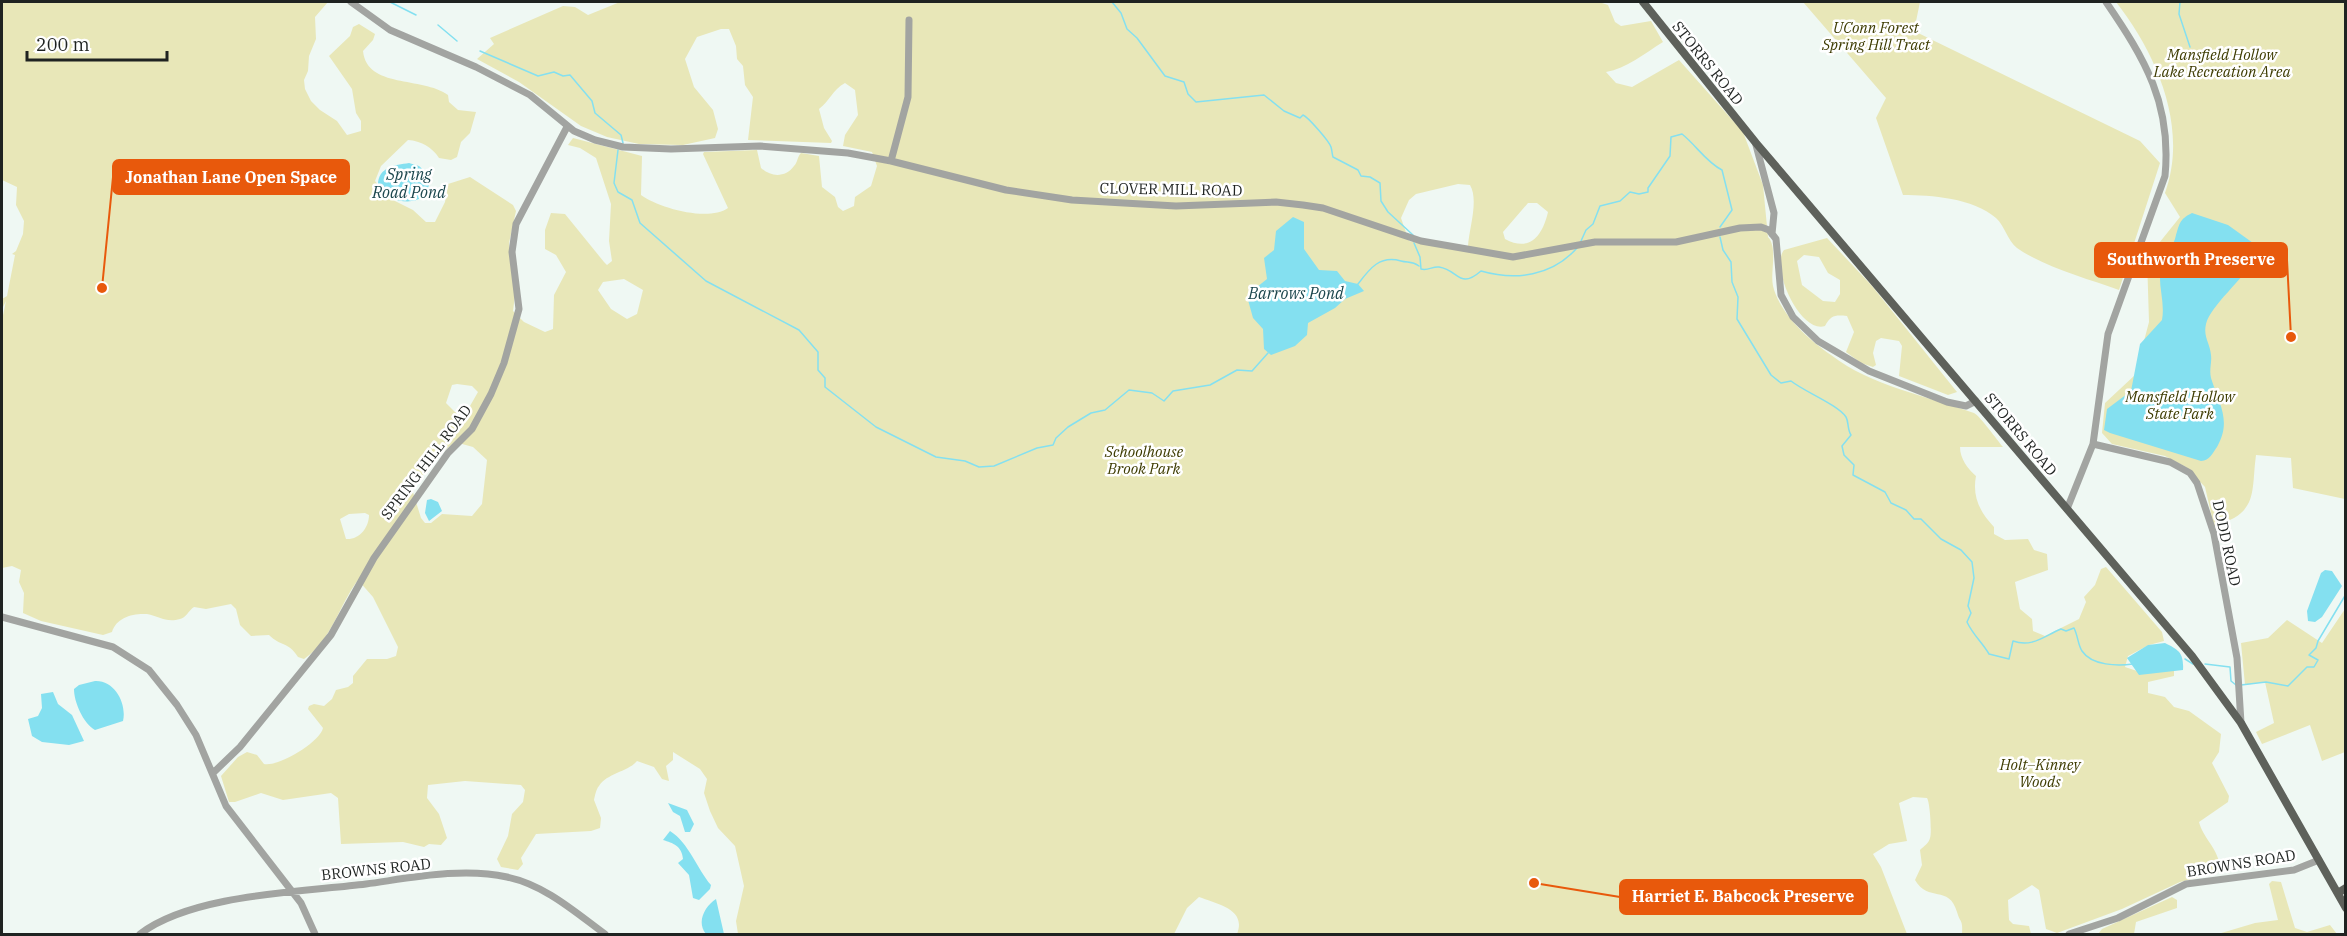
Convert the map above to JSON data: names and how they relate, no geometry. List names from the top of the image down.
{
  "streets": {
    "main road": ["STORRS ROAD"],
    "street": [
      "CLOVER MILL ROAD",
      "SPRING HILL ROAD",
      "DODD ROAD",
      "BROWNS ROAD"
    ]
  },
  "crossings": [
    ["STORRS ROAD", "DODD ROAD"],
    ["STORRS ROAD", "BROWNS ROAD"],
    ["CLOVER MILL ROAD", "SPRING HILL ROAD"]
  ],
  "water": ["Spring Road Pond", "Barrows Pond"],
  "parks": [
    "UConn Forest Spring Hill Tract",
    "Mansfield Hollow Lake Recreation Area",
    "Mansfield Hollow State Park",
    "Schoolhouse Brook Park",
    "Holt–Kinney Woods"
  ],
  "places": ["Jonathan Lane Open Space", "Southworth Preserve", "Harriet E. Babcock Preserve"],
  "scale_bar": "200 m"
}
